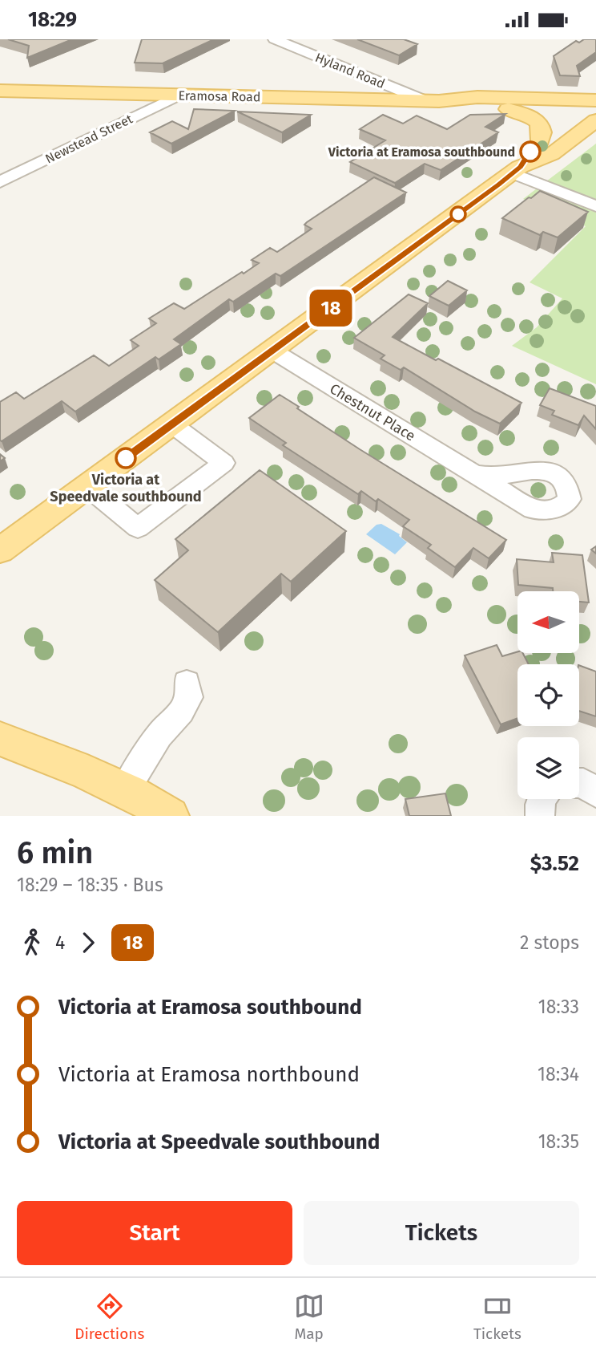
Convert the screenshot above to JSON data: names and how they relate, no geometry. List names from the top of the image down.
{
  "streets": {
    "main road": ["Eramosa Road"],
    "street": ["Hyland Road", "Newstead Street", "Chestnut Place"]
  },
  "crossings": [
    ["Hyland Road", "Eramosa Road"],
    ["Eramosa Road", "Newstead Street"]
  ],
  "places": ["Victoria at Eramosa southbound", "Victoria at Speedvale southbound"],
  "lines": ["bus line 18"],
  "north": "left",
  "page": {
    "status": "18:29",
    "on_map": "18",
    "heading": ["6 min", "18:29 – 18:35 · Bus", "$3.52"],
    "legs": ["4", "18", "2 stops"],
    "list": [
      {
        "name": "Victoria at Eramosa southbound",
        "value": "18:33"
      },
      {
        "name": "Victoria at Eramosa northbound",
        "value": "18:34"
      },
      {
        "name": "Victoria at Speedvale southbound",
        "value": "18:35"
      }
    ],
    "buttons": ["Start", "Tickets"],
    "tabs": ["Directions", "Map", "Tickets"]
  }
}
